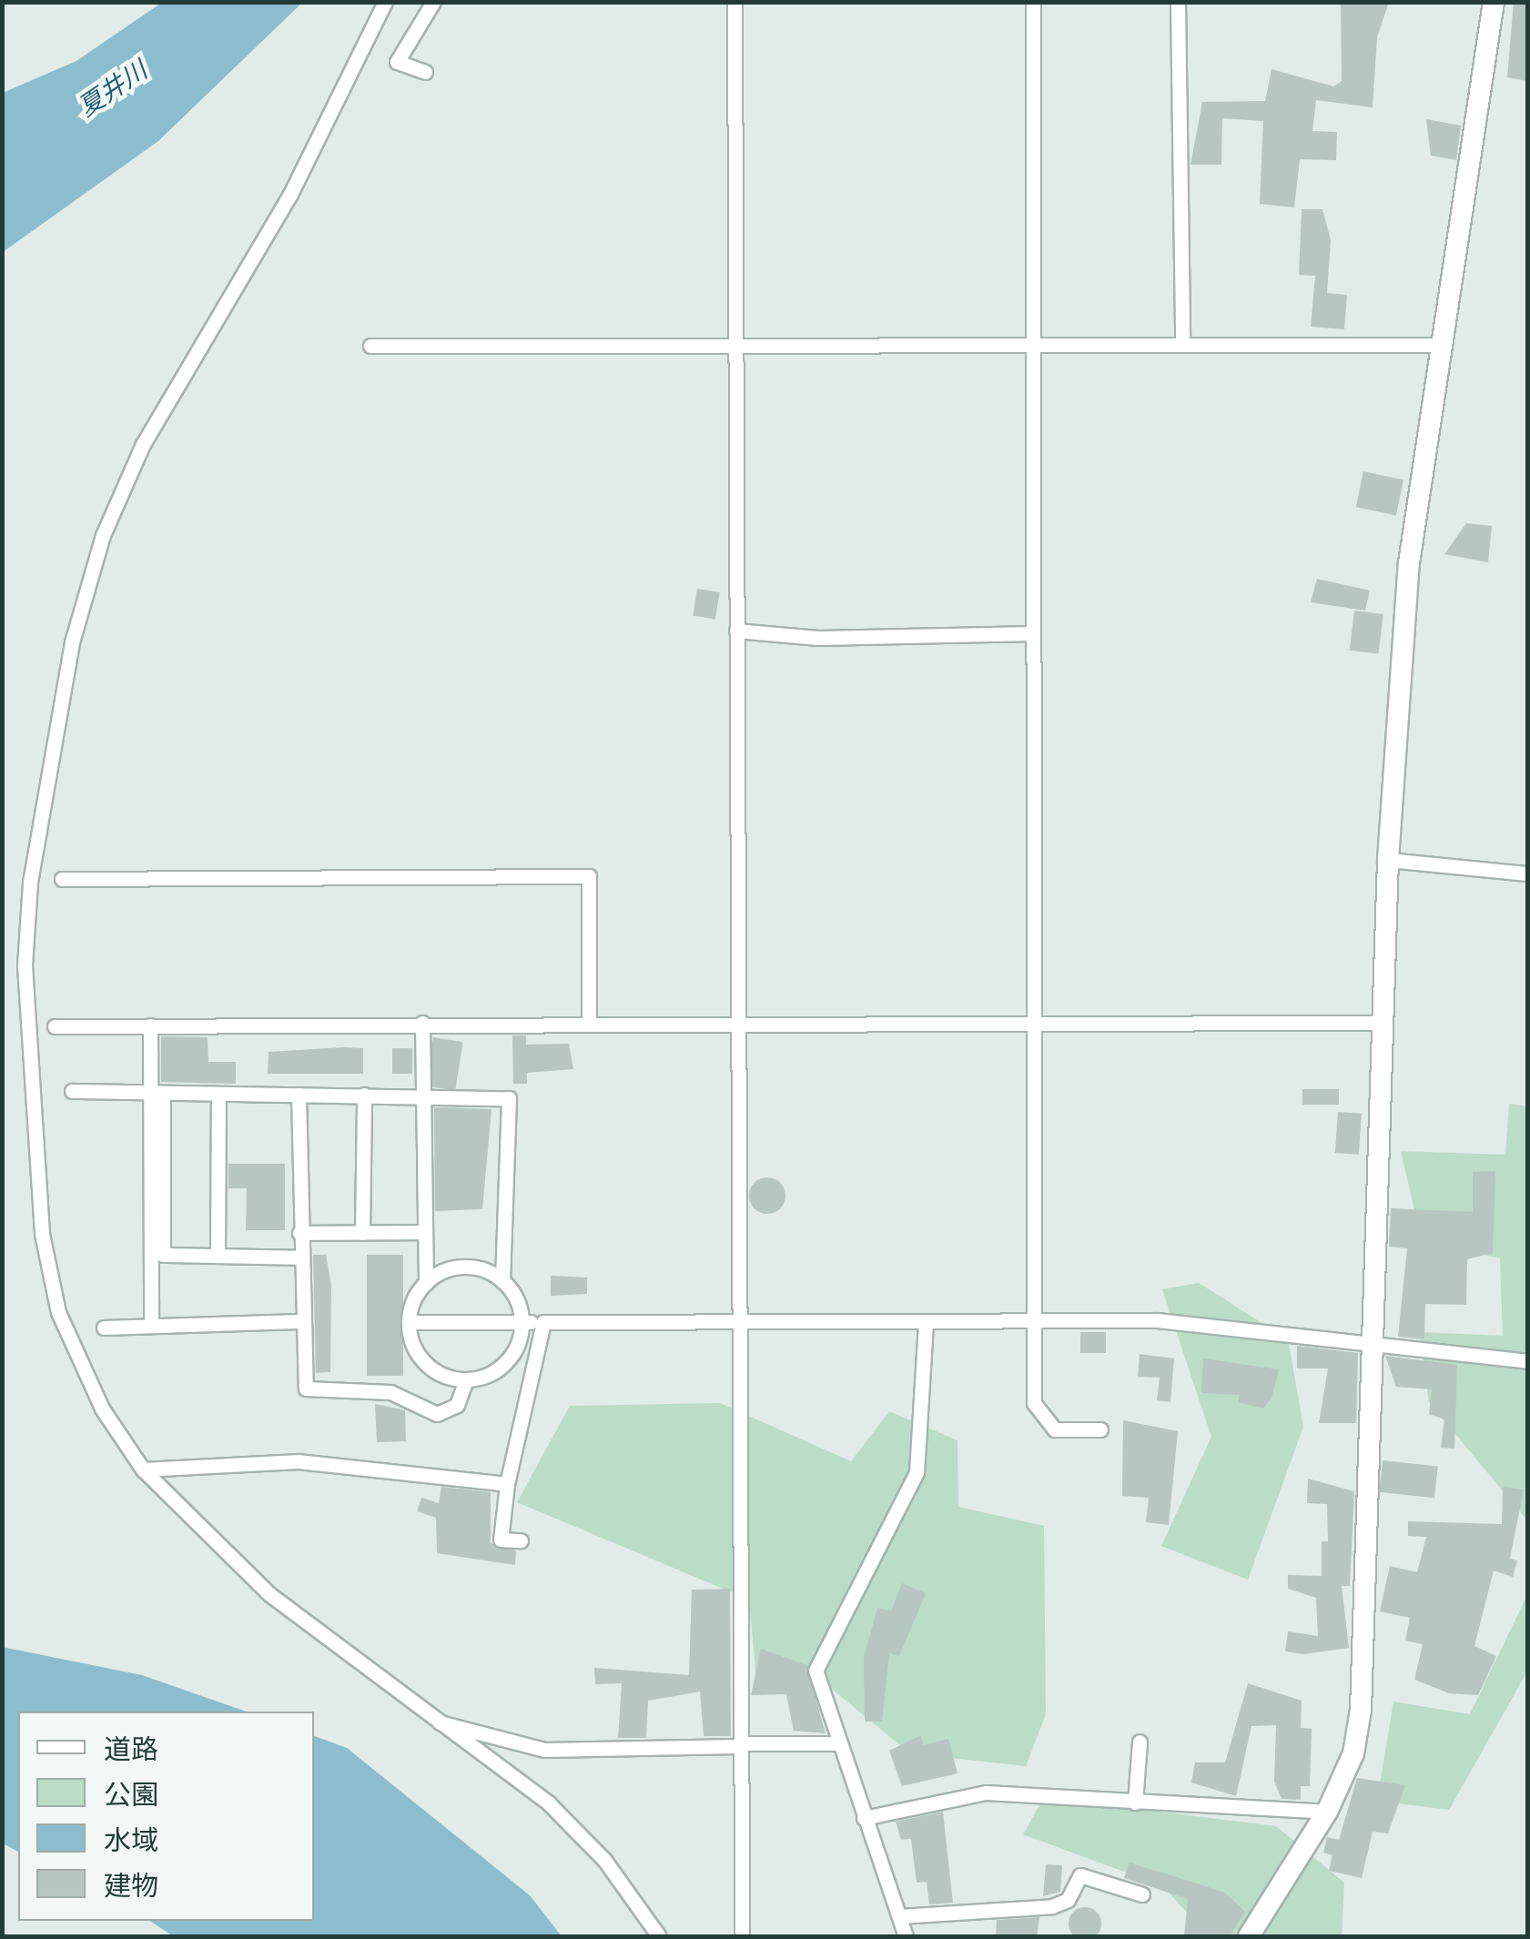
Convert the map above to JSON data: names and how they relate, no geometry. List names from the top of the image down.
{
  "water": ["夏井川"],
  "legend": [
    "道路",
    "公園",
    "水域",
    "建物"
  ]
}
